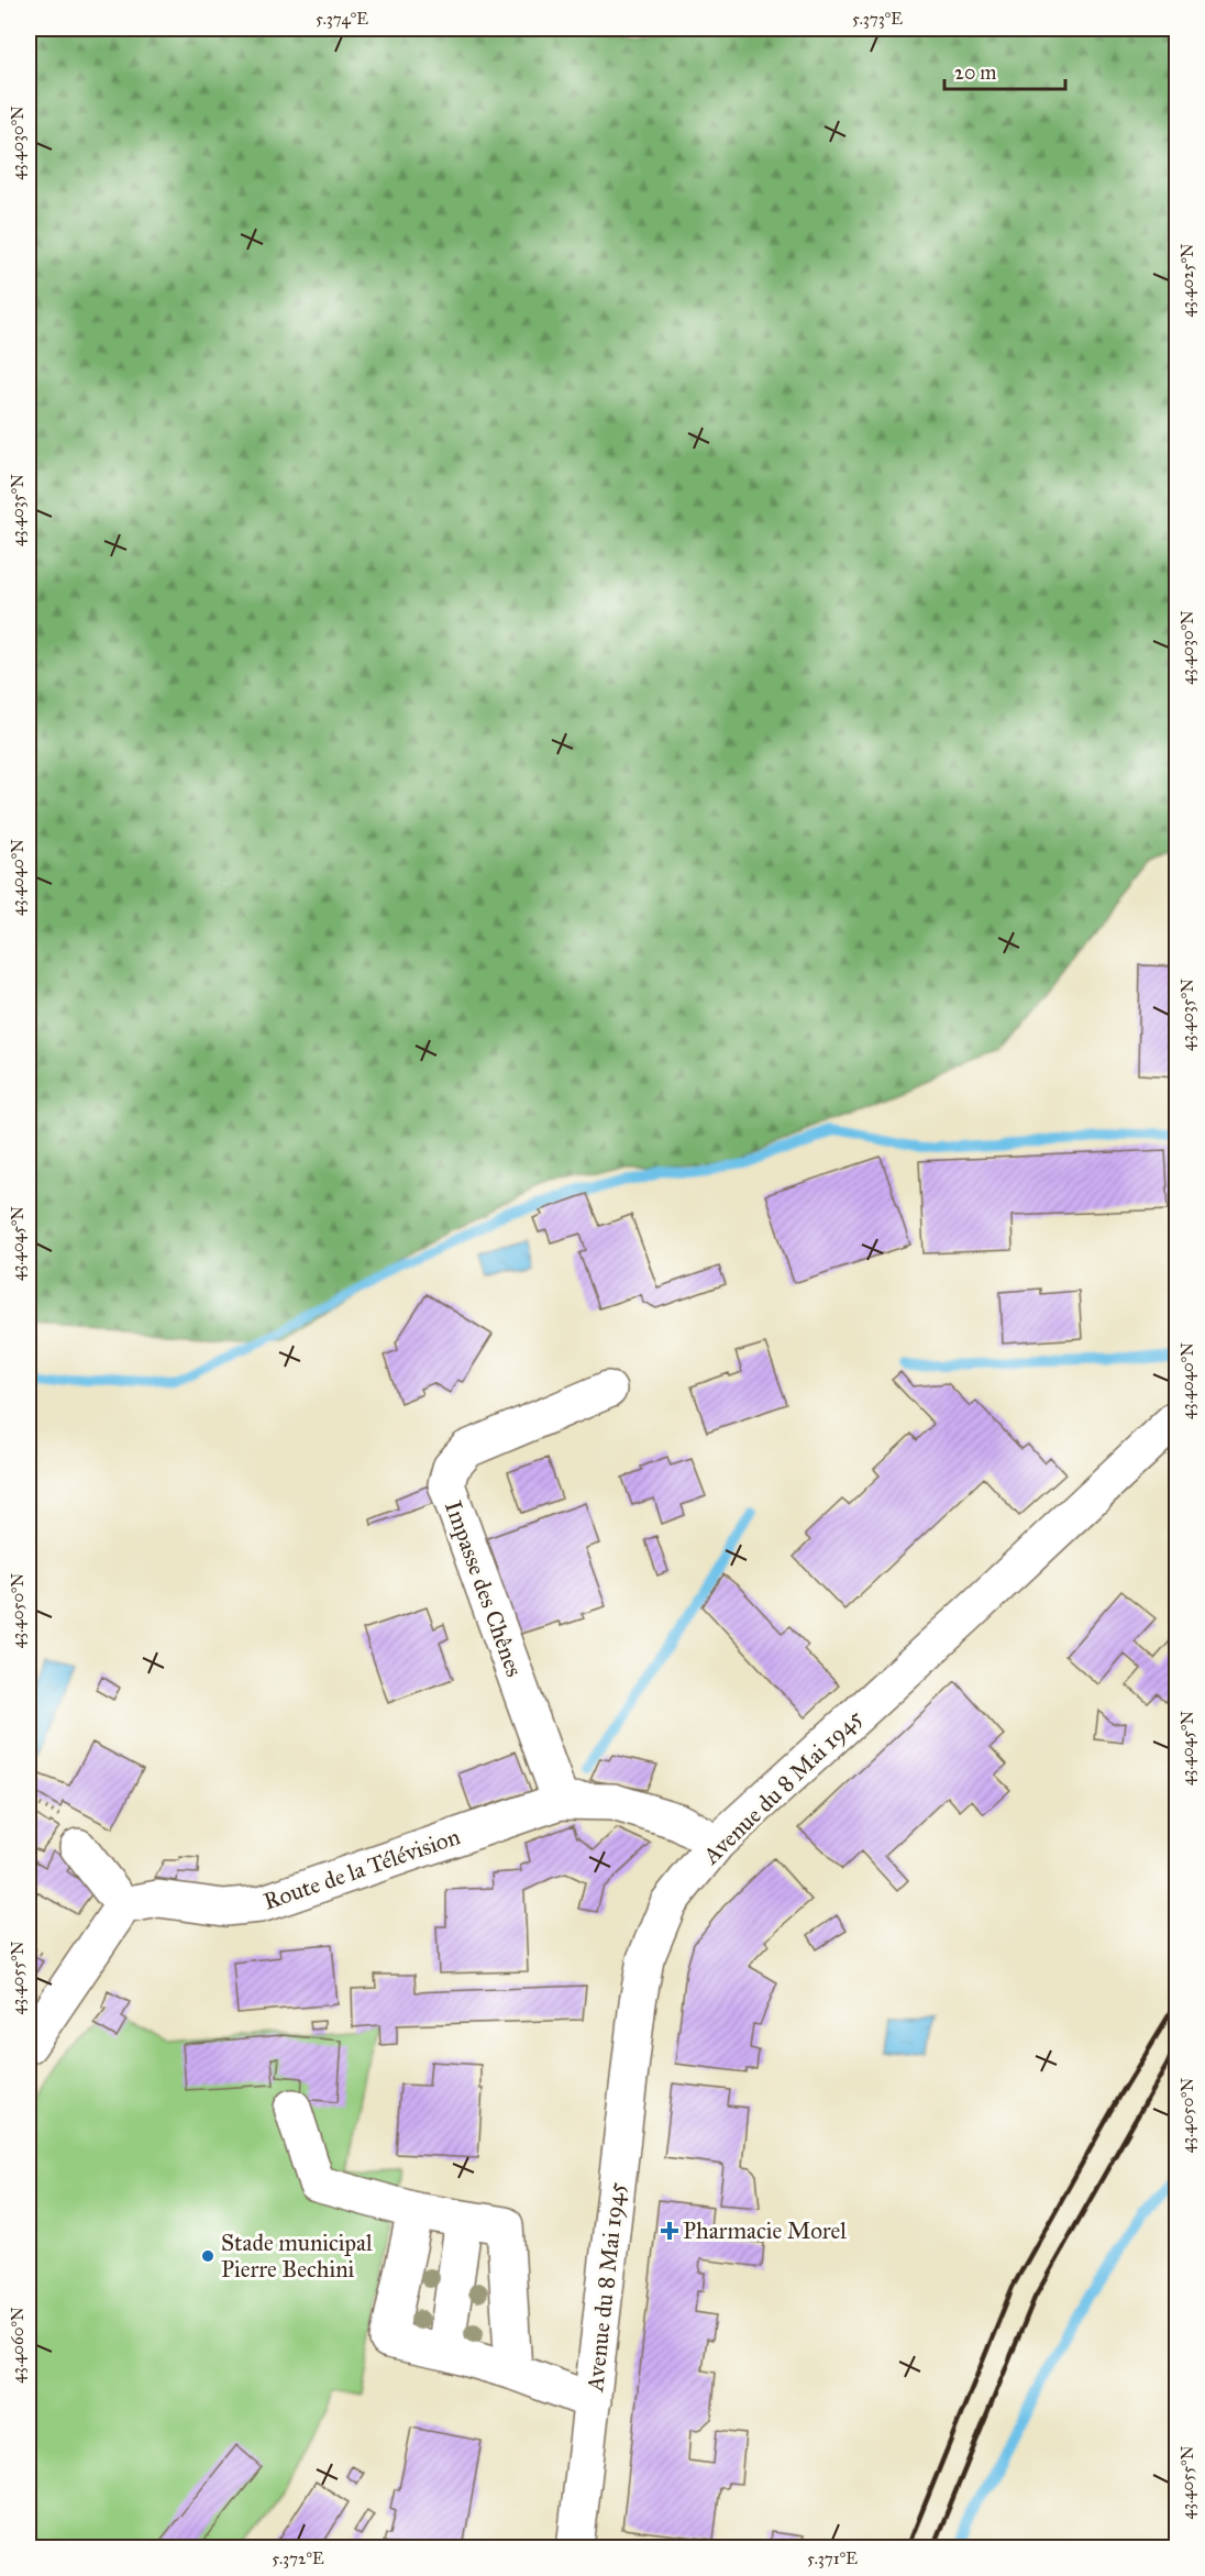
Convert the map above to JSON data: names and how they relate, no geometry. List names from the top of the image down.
{
  "streets": {
    "street": ["Impasse des Chênes", "Avenue du 8 Mai 1945", "Route de la Télévision"]
  },
  "crossings": [
    ["Impasse des Chênes", "Route de la Télévision"],
    ["Avenue du 8 Mai 1945", "Route de la Télévision"]
  ],
  "places": {
    "health": ["Pharmacie Morel"],
    "other": ["Stade municipal Pierre Bechini"]
  },
  "scale_bar": "20 m",
  "coordinates": [
    "5.374°E",
    "5.373°E",
    "43.4030°N",
    "43.4025°N",
    "43.4035°N",
    "43.4040°N",
    "43.4045°N",
    "43.4050°N",
    "43.4055°N",
    "43.4060°N",
    "5.372°E",
    "5.371°E"
  ]
}
